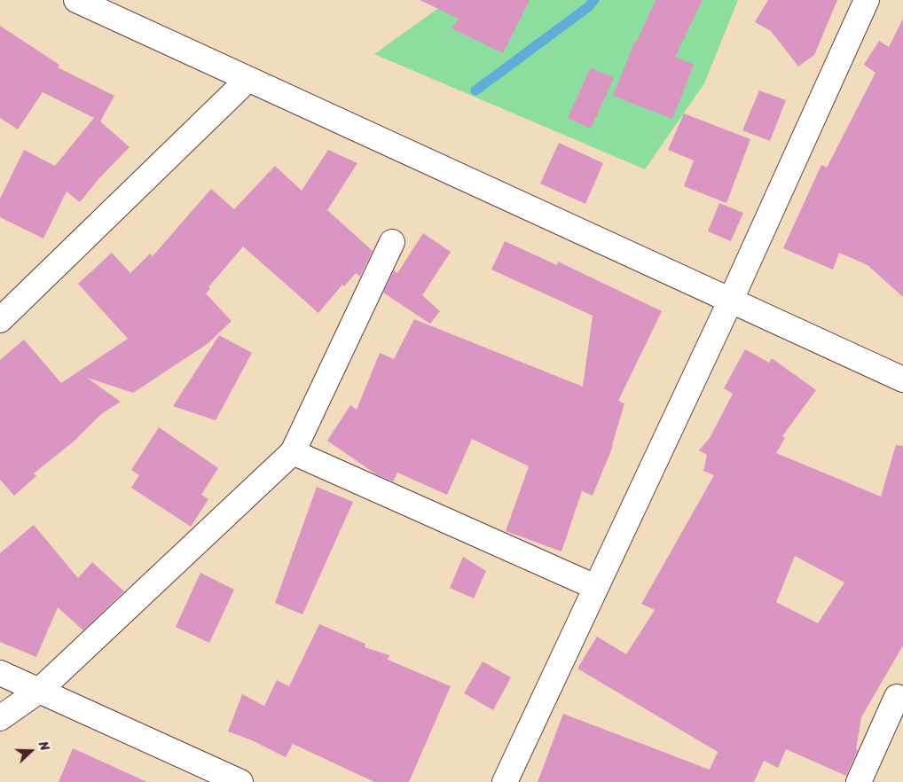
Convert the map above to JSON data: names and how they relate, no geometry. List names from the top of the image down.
{
  "north": "right"
}
